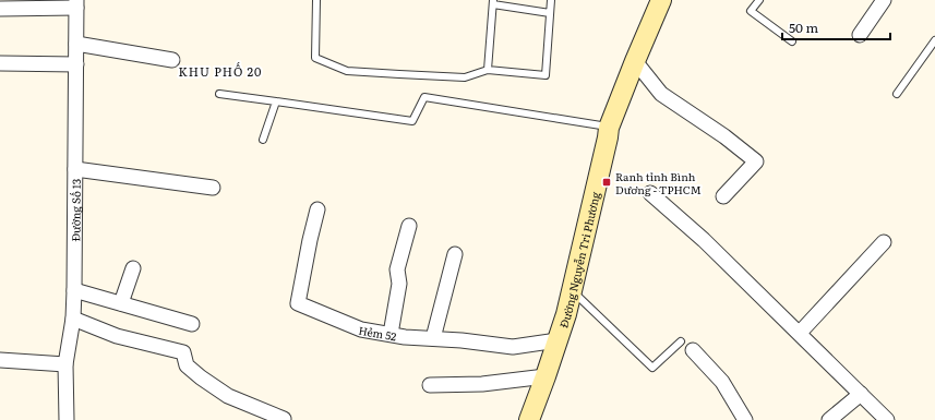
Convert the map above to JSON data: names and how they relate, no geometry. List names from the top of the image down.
{
  "streets": {
    "main road": ["Đường Nguyễn Tri Phương"],
    "street": ["Đường Số 13", "Hẻm 52"]
  },
  "crossings": [
    ["Đường Nguyễn Tri Phương", "Hẻm 52"]
  ],
  "districts": ["KHU PHỐ 20"],
  "places": {
    "transit": ["Ranh tỉnh Bình Dương - TPHCM"]
  },
  "scale_bar": "50 m"
}
